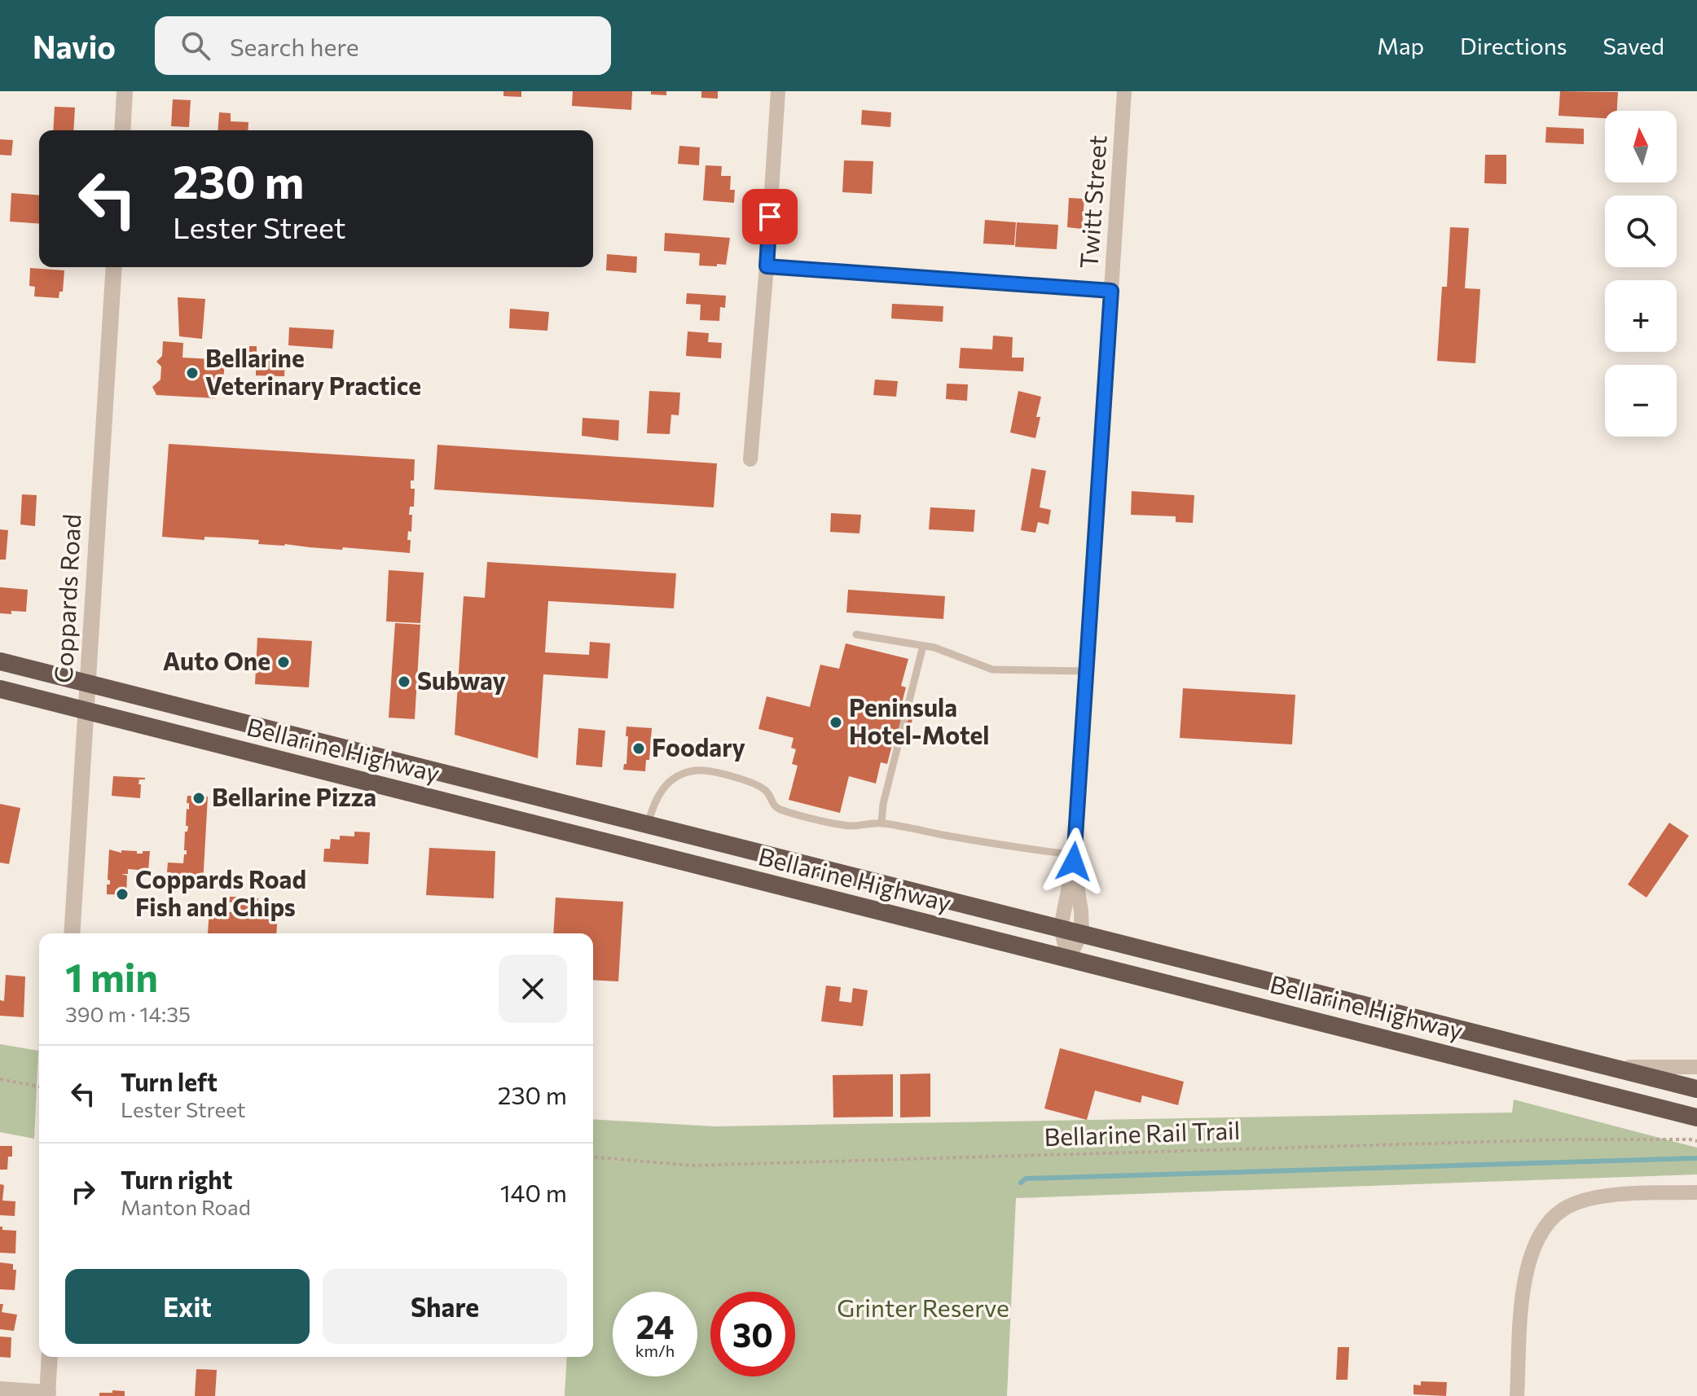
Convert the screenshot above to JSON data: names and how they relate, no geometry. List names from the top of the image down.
{
  "streets": {
    "highway": ["Bellarine Highway"],
    "street": ["Twitt Street", "Coppards Road"],
    "path": ["Bellarine Rail Trail"]
  },
  "crossings": [
    ["Twitt Street", "Bellarine Highway"],
    ["Coppards Road", "Bellarine Highway"]
  ],
  "parks": ["Grinter Reserve"],
  "places": [
    "Bellarine Veterinary Practice",
    "Auto One",
    "Subway",
    "Peninsula Hotel-Motel",
    "Foodary",
    "Bellarine Pizza",
    "Coppards Road Fish and Chips"
  ],
  "north": "top",
  "page": {
    "header": "Navio",
    "search": "Search here",
    "nav": ["Map", "Directions", "Saved"],
    "map_buttons": ["+", "−"],
    "turn": ["230 m", "Lester Street"],
    "heading": ["1 min", "390 m · 14:35"],
    "list": [
      {
        "name": "Turn left",
        "note": "Lester Street",
        "value": "230 m"
      },
      {
        "name": "Turn right",
        "note": "Manton Road",
        "value": "140 m"
      }
    ],
    "buttons": ["Exit", "Share"],
    "speed": "24 km/h",
    "limit": "30"
  }
}
